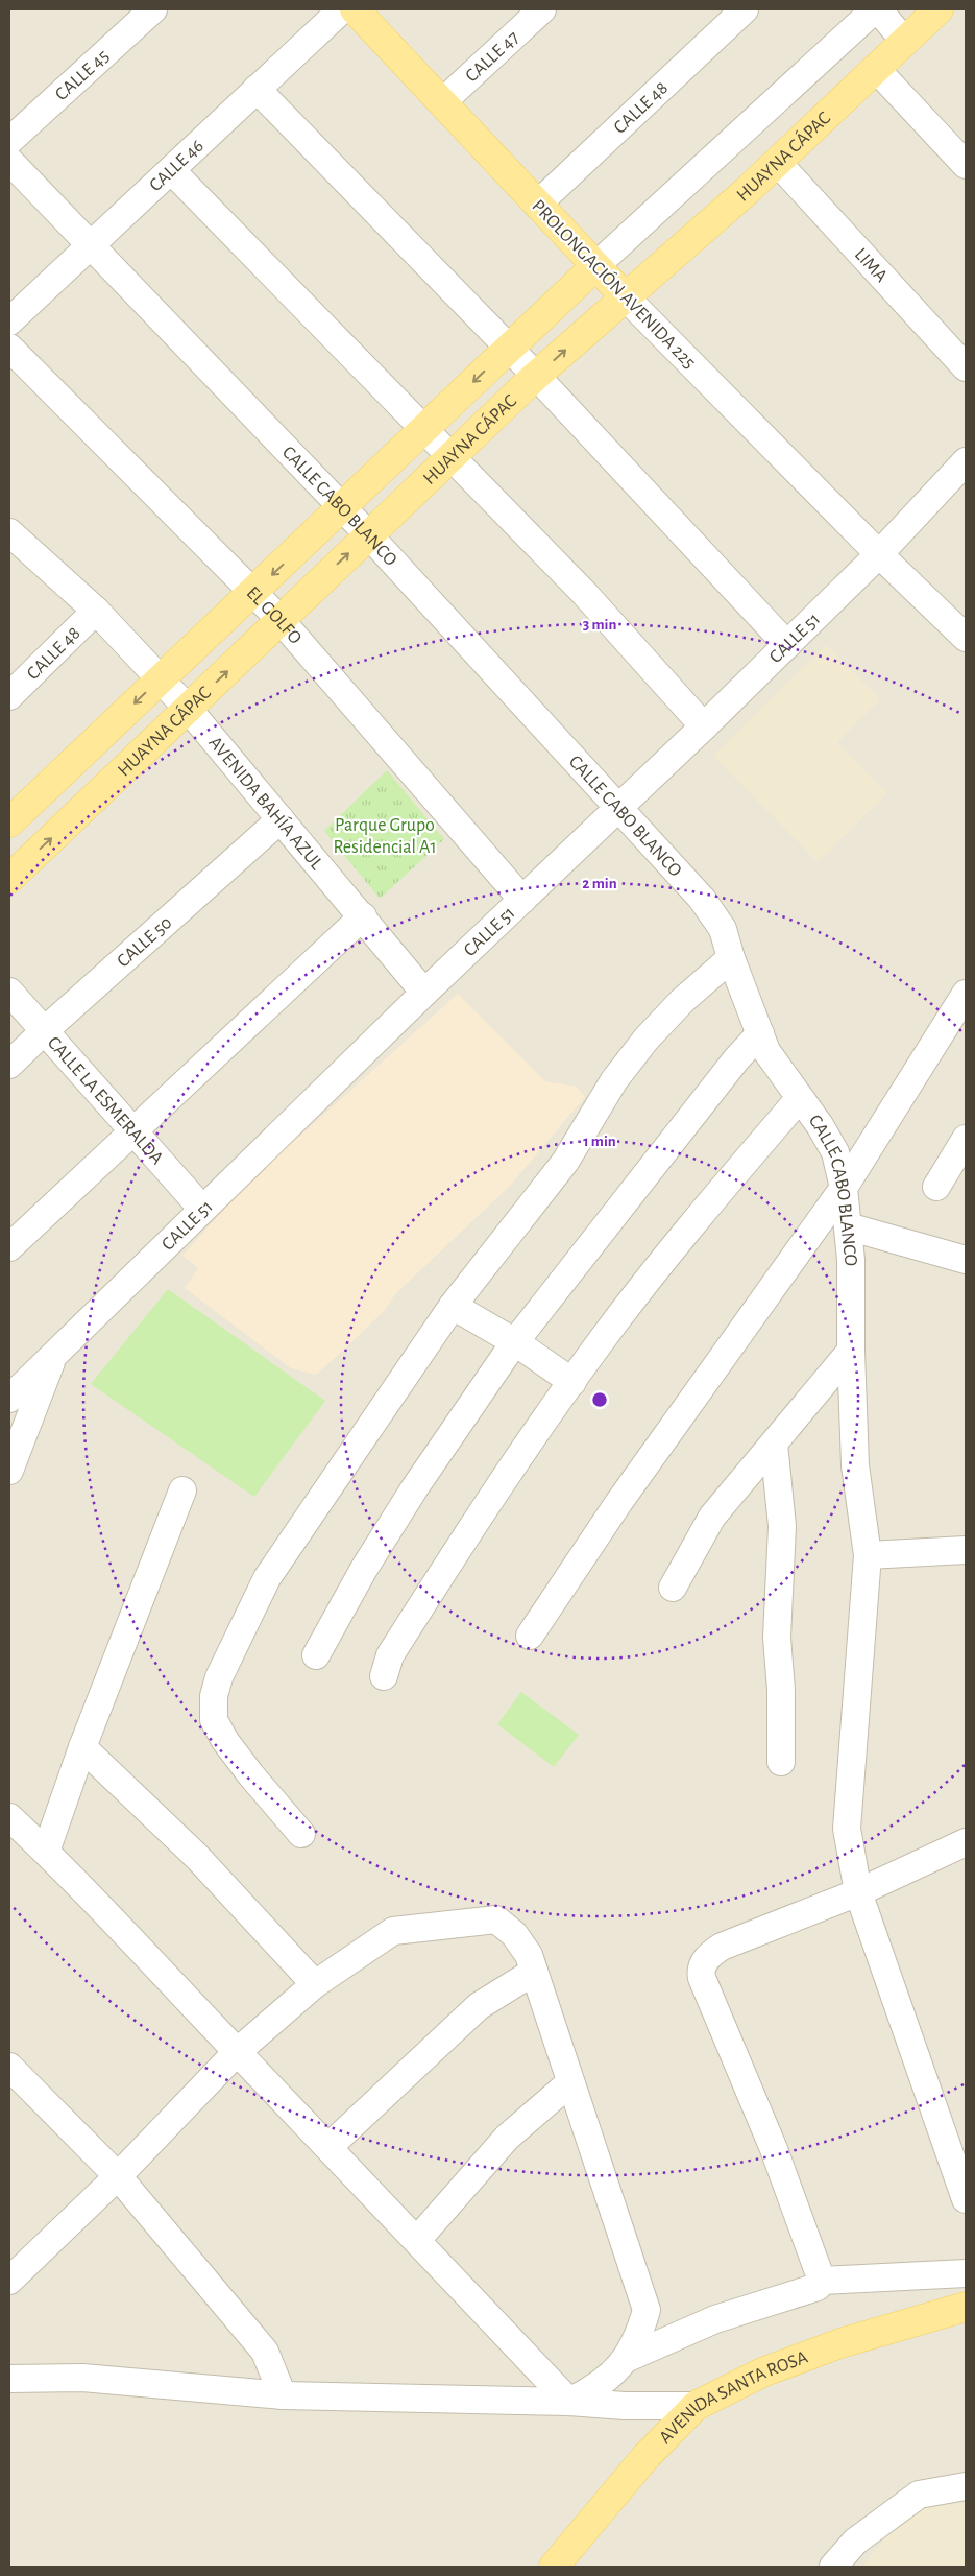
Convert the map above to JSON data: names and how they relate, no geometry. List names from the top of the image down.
{
  "streets": {
    "main road": ["HUAYNA CÁPAC", "PROLONGACIÓN AVENIDA 225", "AVENIDA SANTA ROSA"],
    "street": [
      "CALLE 47",
      "CALLE 45",
      "CALLE 48",
      "CALLE 46",
      "LIMA",
      "CALLE CABO BLANCO",
      "EL GOLFO",
      "CALLE 51",
      "AVENIDA BAHÍA AZUL",
      "CALLE 50",
      "CALLE LA ESMERALDA"
    ]
  },
  "crossings": [
    ["CALLE 47", "PROLONGACIÓN AVENIDA 225"],
    ["CALLE 48", "PROLONGACIÓN AVENIDA 225"],
    ["CALLE 48", "AVENIDA BAHÍA AZUL"],
    ["HUAYNA CÁPAC", "LIMA"],
    ["HUAYNA CÁPAC", "PROLONGACIÓN AVENIDA 225"],
    ["HUAYNA CÁPAC", "CALLE CABO BLANCO"],
    ["HUAYNA CÁPAC", "EL GOLFO"],
    ["HUAYNA CÁPAC", "AVENIDA BAHÍA AZUL"],
    ["CALLE 46", "CALLE CABO BLANCO"],
    ["PROLONGACIÓN AVENIDA 225", "CALLE 51"],
    ["CALLE CABO BLANCO", "CALLE 51"],
    ["EL GOLFO", "CALLE 51"],
    ["CALLE 51", "AVENIDA BAHÍA AZUL"],
    ["CALLE 51", "CALLE LA ESMERALDA"],
    ["AVENIDA BAHÍA AZUL", "CALLE 50"],
    ["CALLE 50", "CALLE LA ESMERALDA"]
  ],
  "parks": ["Parque Grupo Residencial A1"],
  "rings": ["3 min", "2 min", "1 min"]
}
